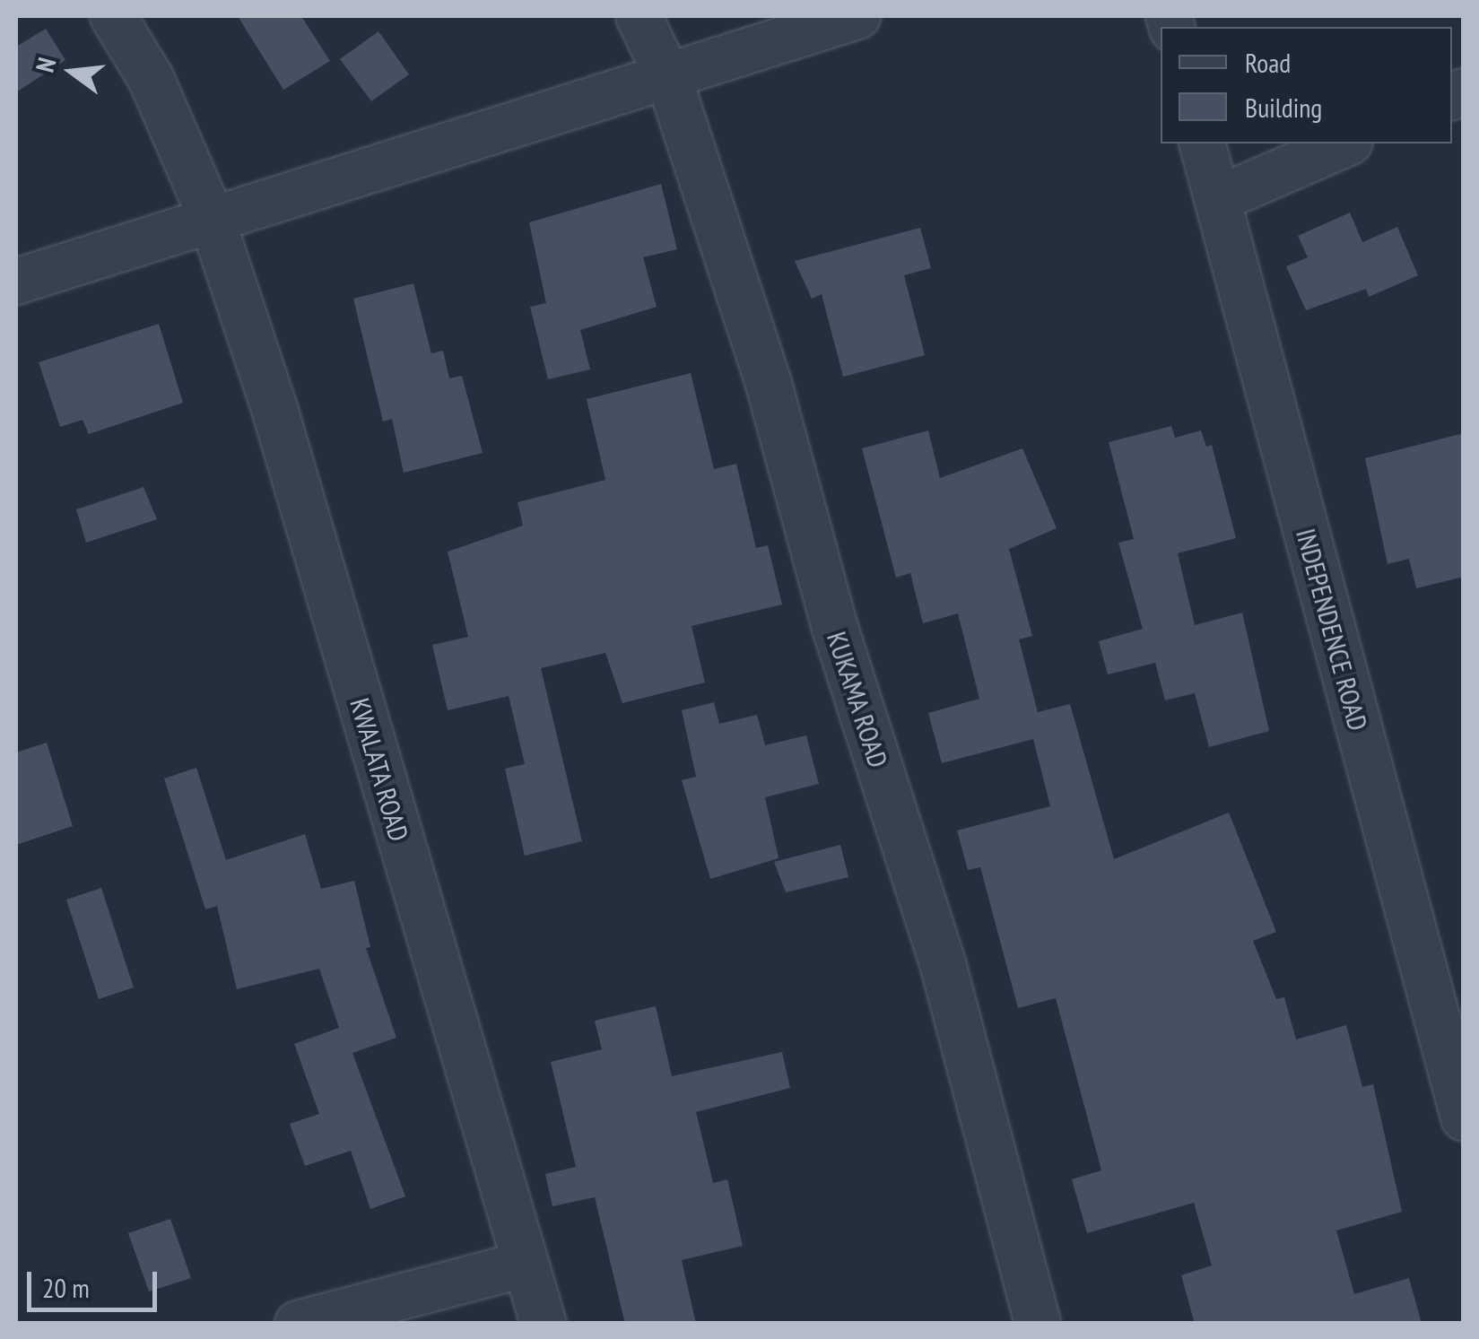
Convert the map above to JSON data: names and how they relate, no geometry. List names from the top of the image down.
{
  "streets": {
    "street": ["INDEPENDENCE ROAD", "KUKAMA ROAD", "KWALATA ROAD"]
  },
  "legend": ["Road", "Building"],
  "scale_bar": "20 m",
  "north": "left"
}
